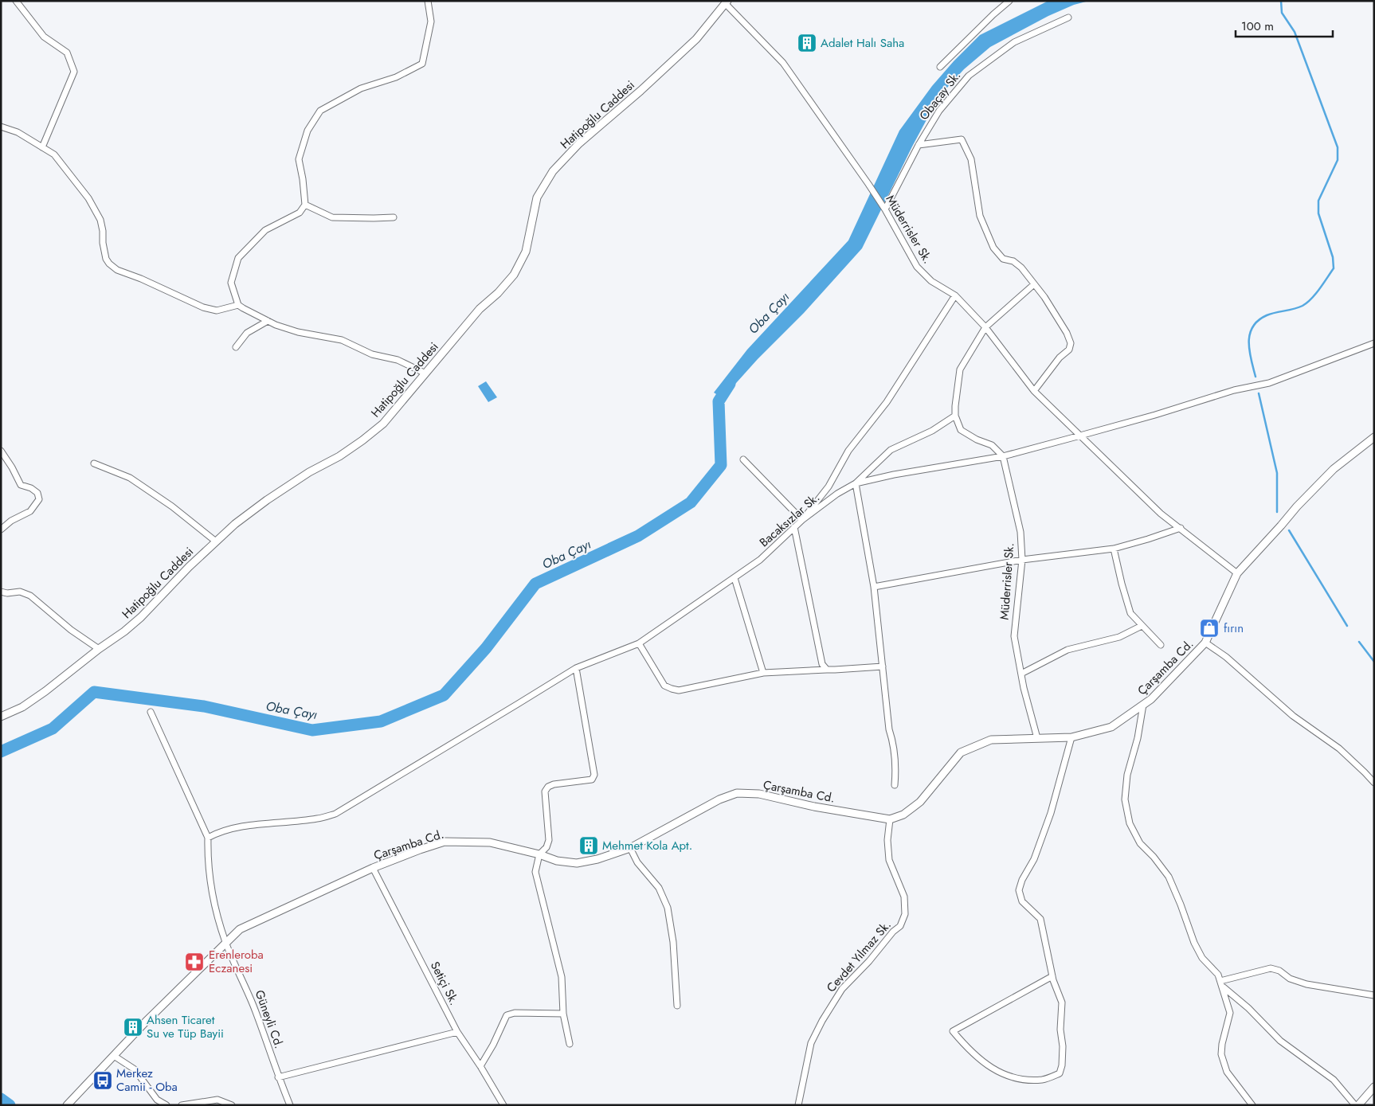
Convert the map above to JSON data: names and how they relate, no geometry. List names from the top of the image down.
{
  "streets": {
    "street": [
      "Obaçay Sk.",
      "Hatipoğlu Caddesi",
      "Müderrisler Sk.",
      "Bacaksızlar Sk.",
      "Çarşamba Cd.",
      "Cevdet Yılmaz Sk.",
      "Setiçi Sk.",
      "Güneyli Cd."
    ]
  },
  "crossings": [
    ["Obaçay Sk.", "Müderrisler Sk."],
    ["Hatipoğlu Caddesi", "Müderrisler Sk."],
    ["Müderrisler Sk.", "Çarşamba Cd."],
    ["Bacaksızlar Sk.", "Güneyli Cd."],
    ["Çarşamba Cd.", "Cevdet Yılmaz Sk."],
    ["Çarşamba Cd.", "Setiçi Sk."],
    ["Çarşamba Cd.", "Güneyli Cd."]
  ],
  "water": ["Oba Çayı"],
  "places": {
    "building": ["Adalet Halı Saha", "Mehmet Kola Apt.", "Ahsen Ticaret Su ve Tüp Bayii"],
    "shop": ["fırın"],
    "pharmacy": ["Erenleroba Eczanesi"],
    "bus stop": ["Merkez Camii - Oba"]
  },
  "scale_bar": "100 m"
}
